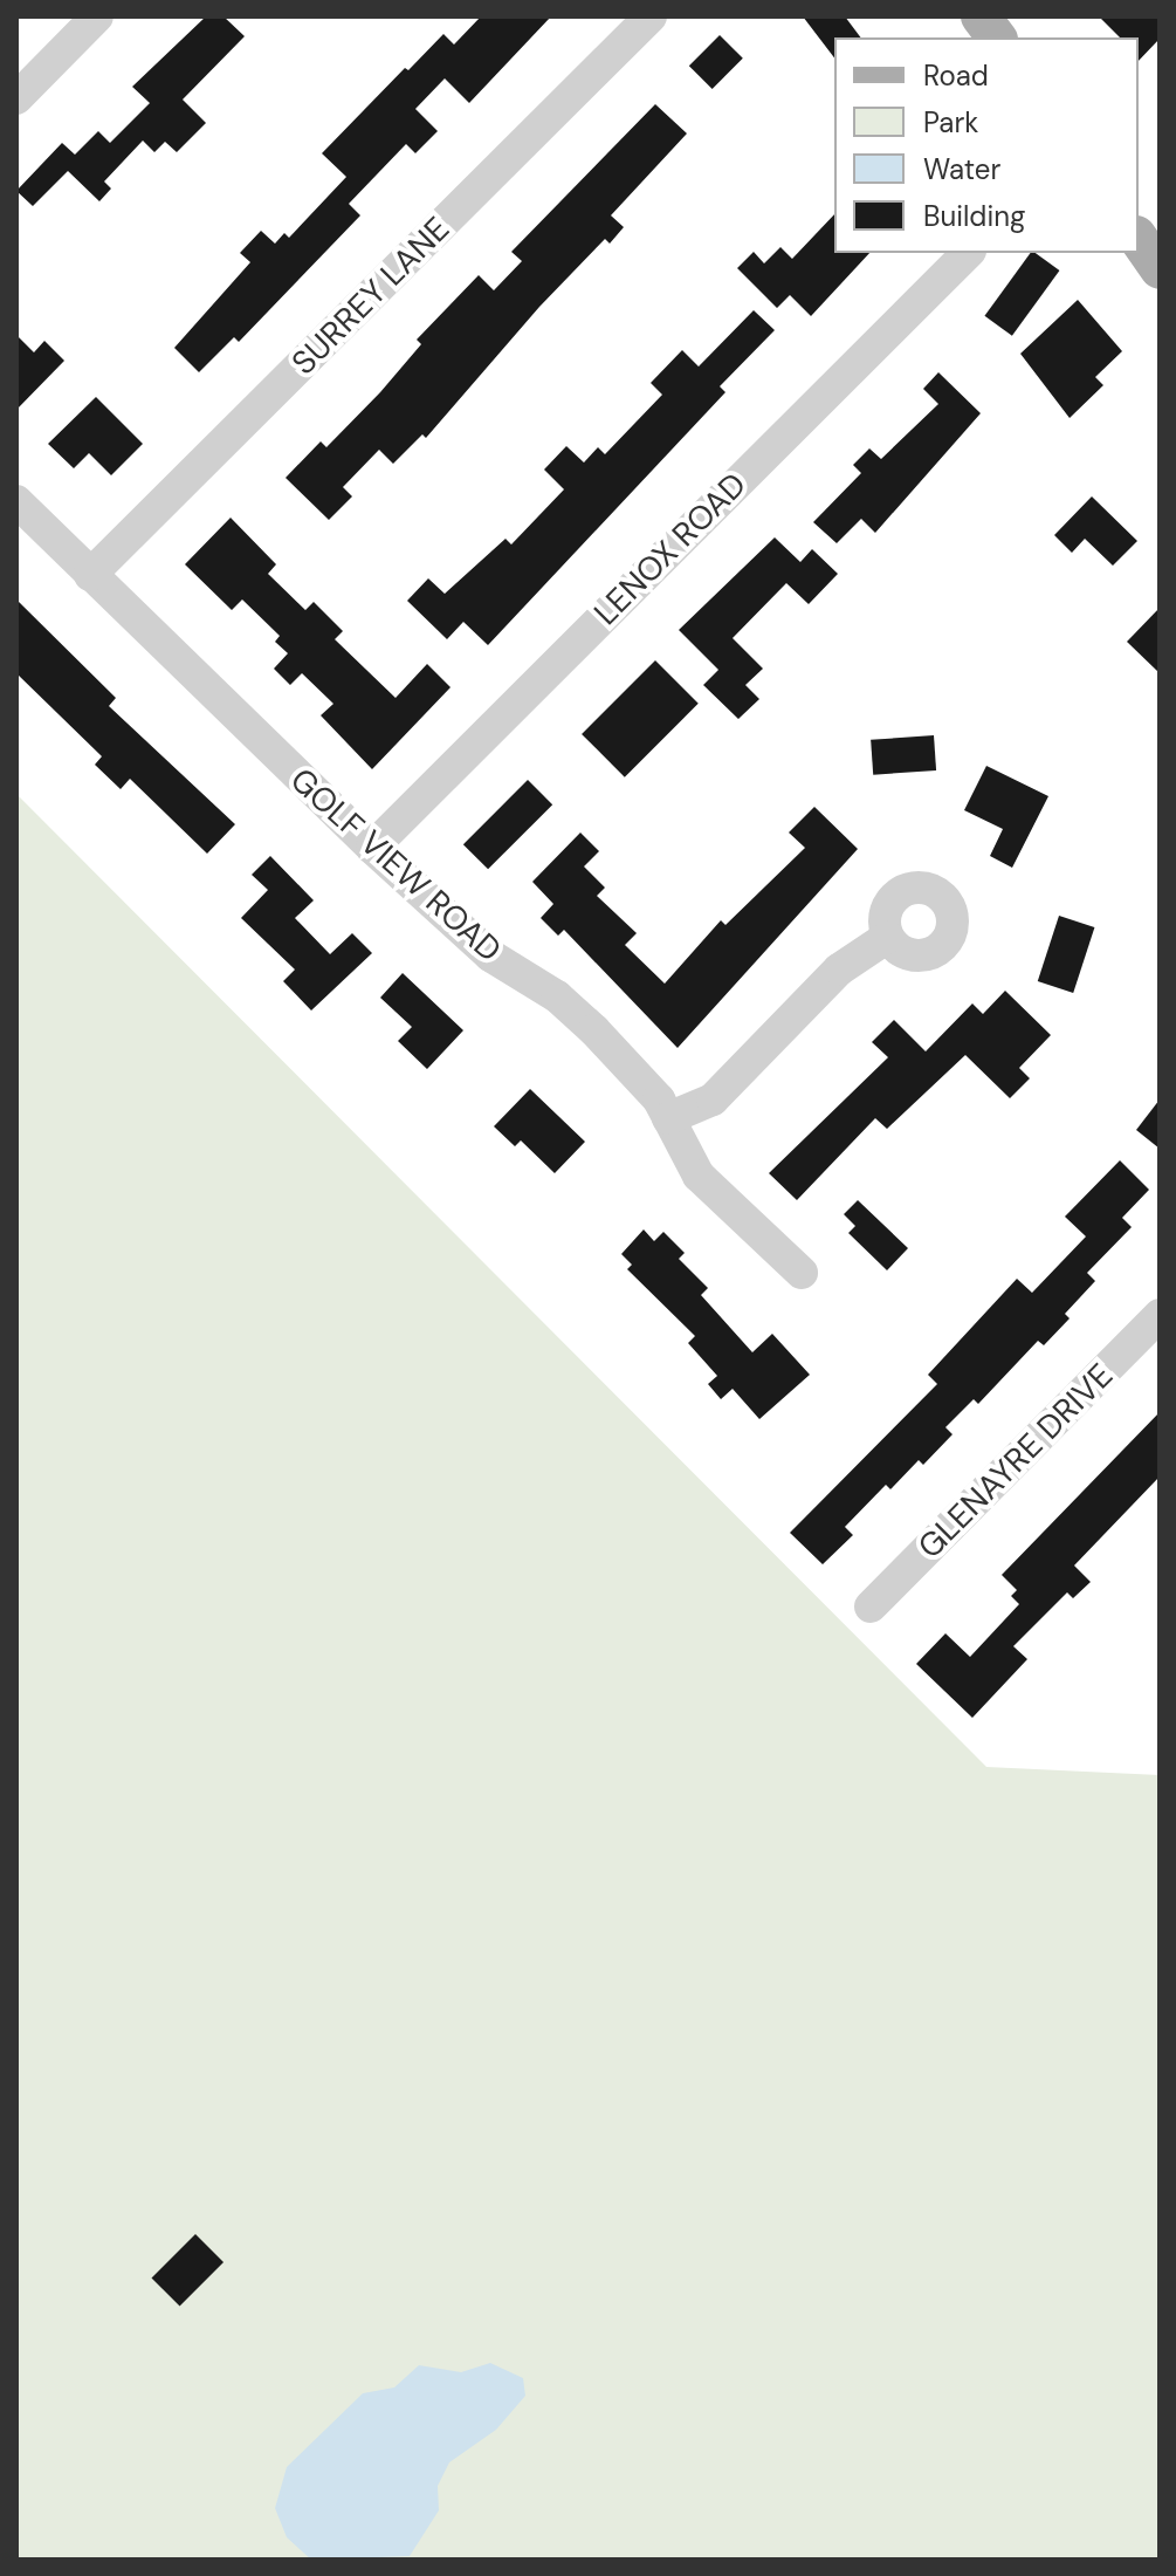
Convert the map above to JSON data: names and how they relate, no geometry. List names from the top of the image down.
{
  "streets": {
    "street": [
      "SURREY LANE",
      "LENOX ROAD",
      "GOLF VIEW ROAD",
      "GLENAYRE DRIVE"
    ]
  },
  "crossings": [
    ["SURREY LANE", "GOLF VIEW ROAD"],
    ["LENOX ROAD", "GOLF VIEW ROAD"]
  ],
  "legend": [
    "Road",
    "Park",
    "Water",
    "Building"
  ]
}
